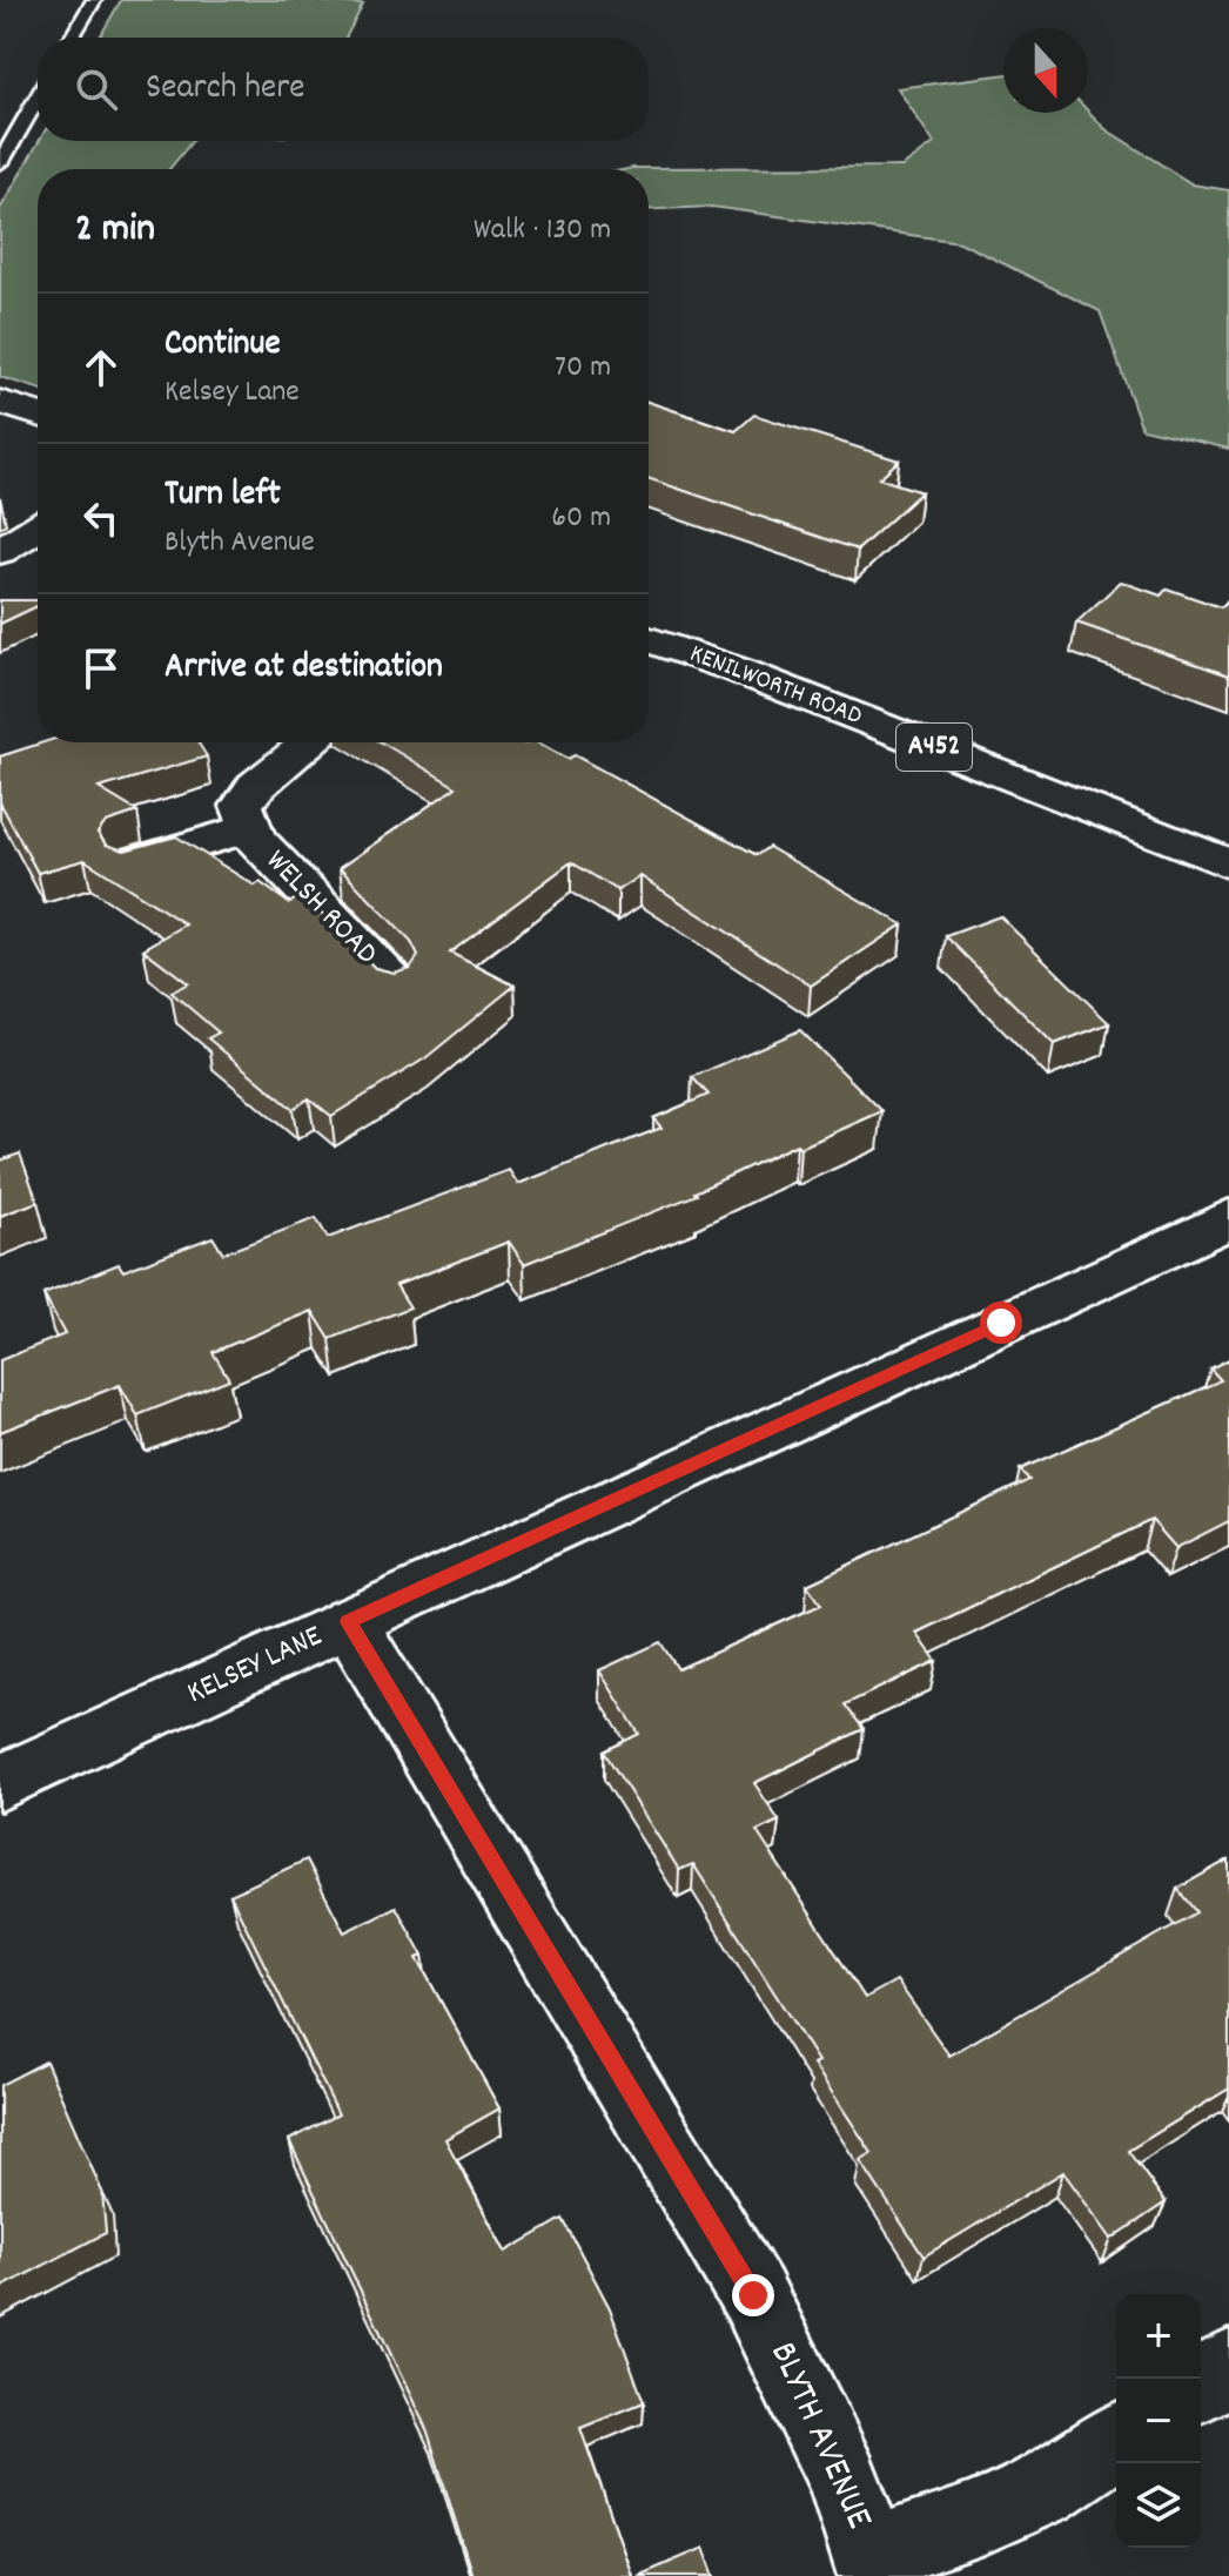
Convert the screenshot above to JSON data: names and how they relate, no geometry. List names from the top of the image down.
{
  "streets": {
    "main road": [
      "KENILWORTH ROAD",
      "A452",
      "WELSH ROAD",
      "KELSEY LANE",
      "BLYTH AVENUE"
    ]
  },
  "crossings": [
    ["KELSEY LANE", "BLYTH AVENUE"]
  ],
  "north": "bottom",
  "page": {
    "search": "Search here",
    "heading": ["2 min", "Walk · 130 m"],
    "list": [
      ["Continue", "Kelsey Lane", "70 m"],
      ["Turn left", "Blyth Avenue", "60 m"],
      "Arrive at destination"
    ],
    "map_buttons": ["+", "−"]
  }
}
